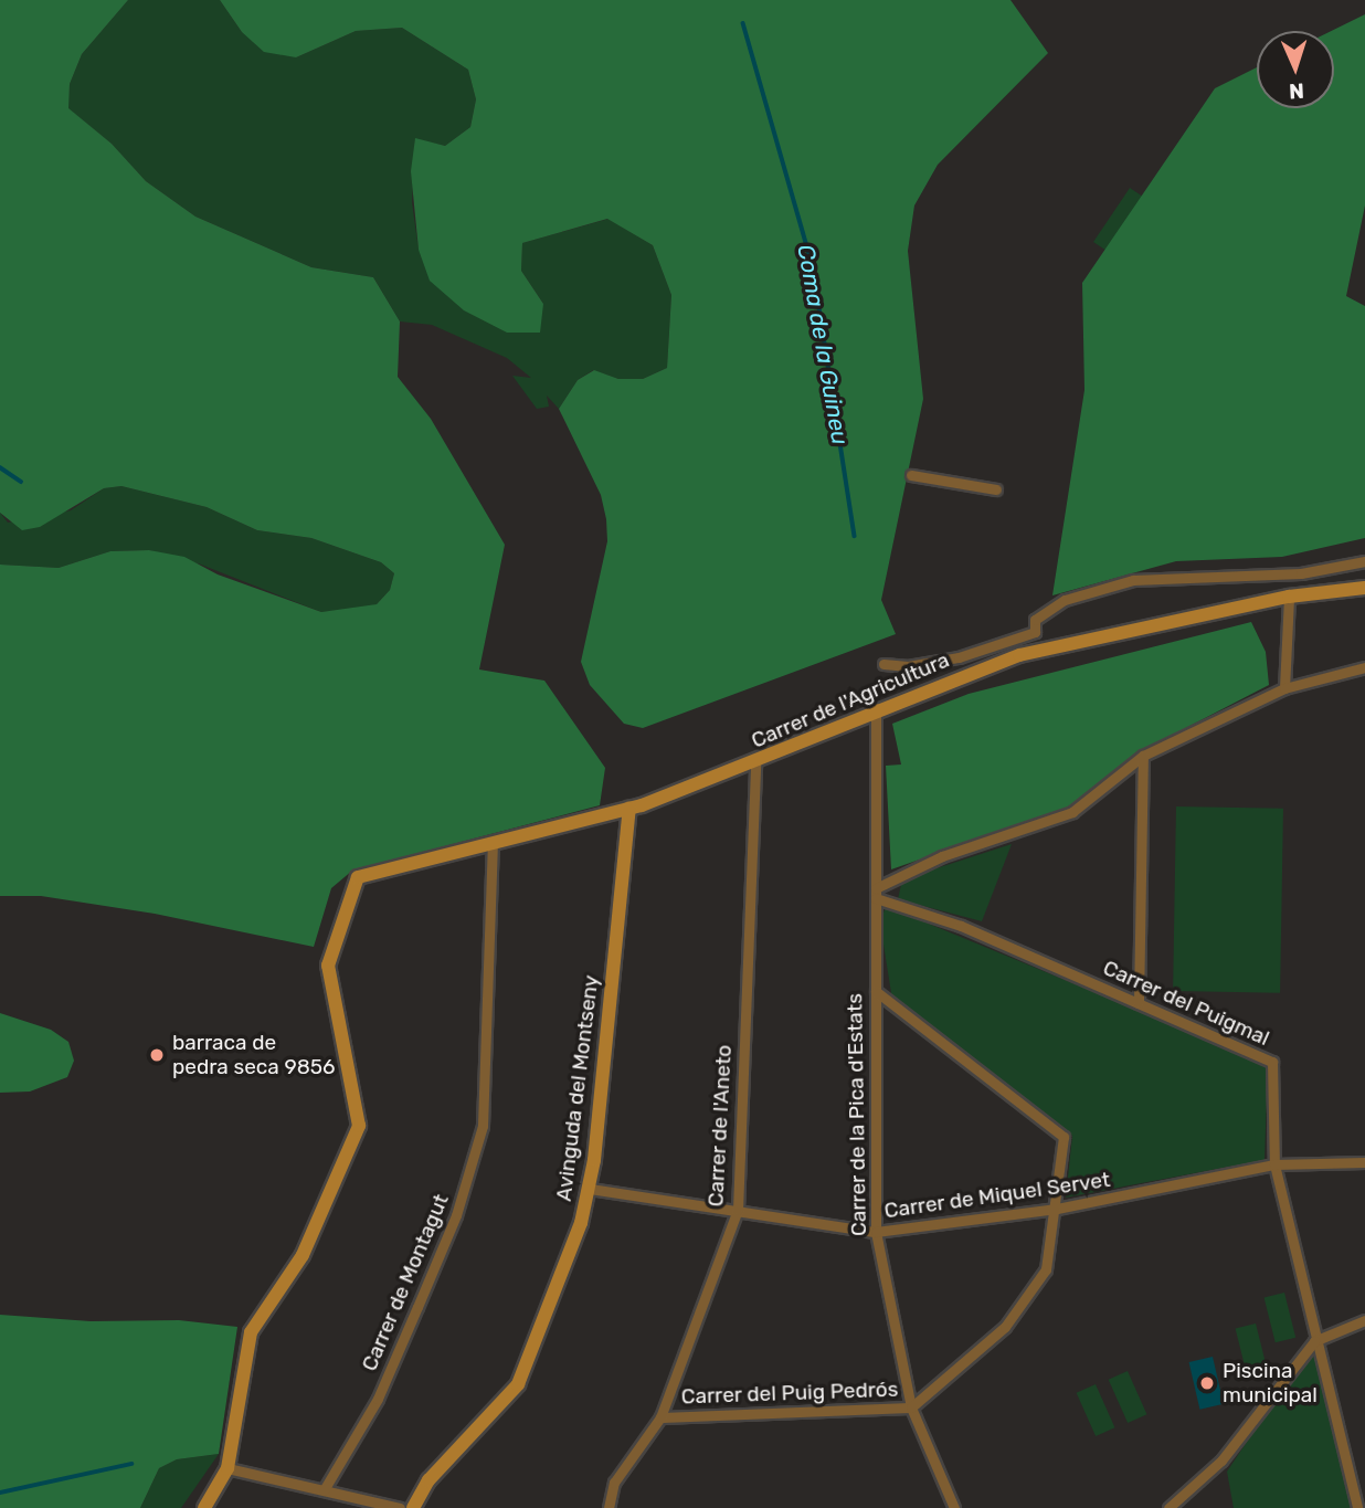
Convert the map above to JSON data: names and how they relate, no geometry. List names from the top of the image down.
{
  "streets": {
    "street": [
      "Carrer de l'Agricultura",
      "Carrer del Puigmal",
      "Avinguda del Montseny",
      "Carrer de la Pica d'Estats",
      "Carrer de l'Aneto",
      "Carrer de Miquel Servet",
      "Carrer de Montagut",
      "Carrer del Puig Pedrós"
    ]
  },
  "crossings": [
    ["Carrer de l'Agricultura", "Avinguda del Montseny"],
    ["Carrer de l'Agricultura", "Carrer de la Pica d'Estats"],
    ["Carrer de l'Agricultura", "Carrer de l'Aneto"],
    ["Carrer de l'Agricultura", "Carrer de Montagut"],
    ["Carrer del Puigmal", "Carrer de la Pica d'Estats"],
    ["Carrer del Puigmal", "Carrer de Miquel Servet"],
    ["Avinguda del Montseny", "Carrer de Miquel Servet"],
    ["Carrer de la Pica d'Estats", "Carrer de Miquel Servet"],
    ["Carrer de la Pica d'Estats", "Carrer del Puig Pedrós"],
    ["Carrer de l'Aneto", "Carrer de Miquel Servet"],
    ["Carrer de l'Aneto", "Carrer del Puig Pedrós"],
    ["Carrer de Miquel Servet", "Carrer del Puig Pedrós"]
  ],
  "water": ["Coma de la Guineu"],
  "places": ["barraca de pedra seca 9856", "Piscina municipal"],
  "north": "bottom"
}
